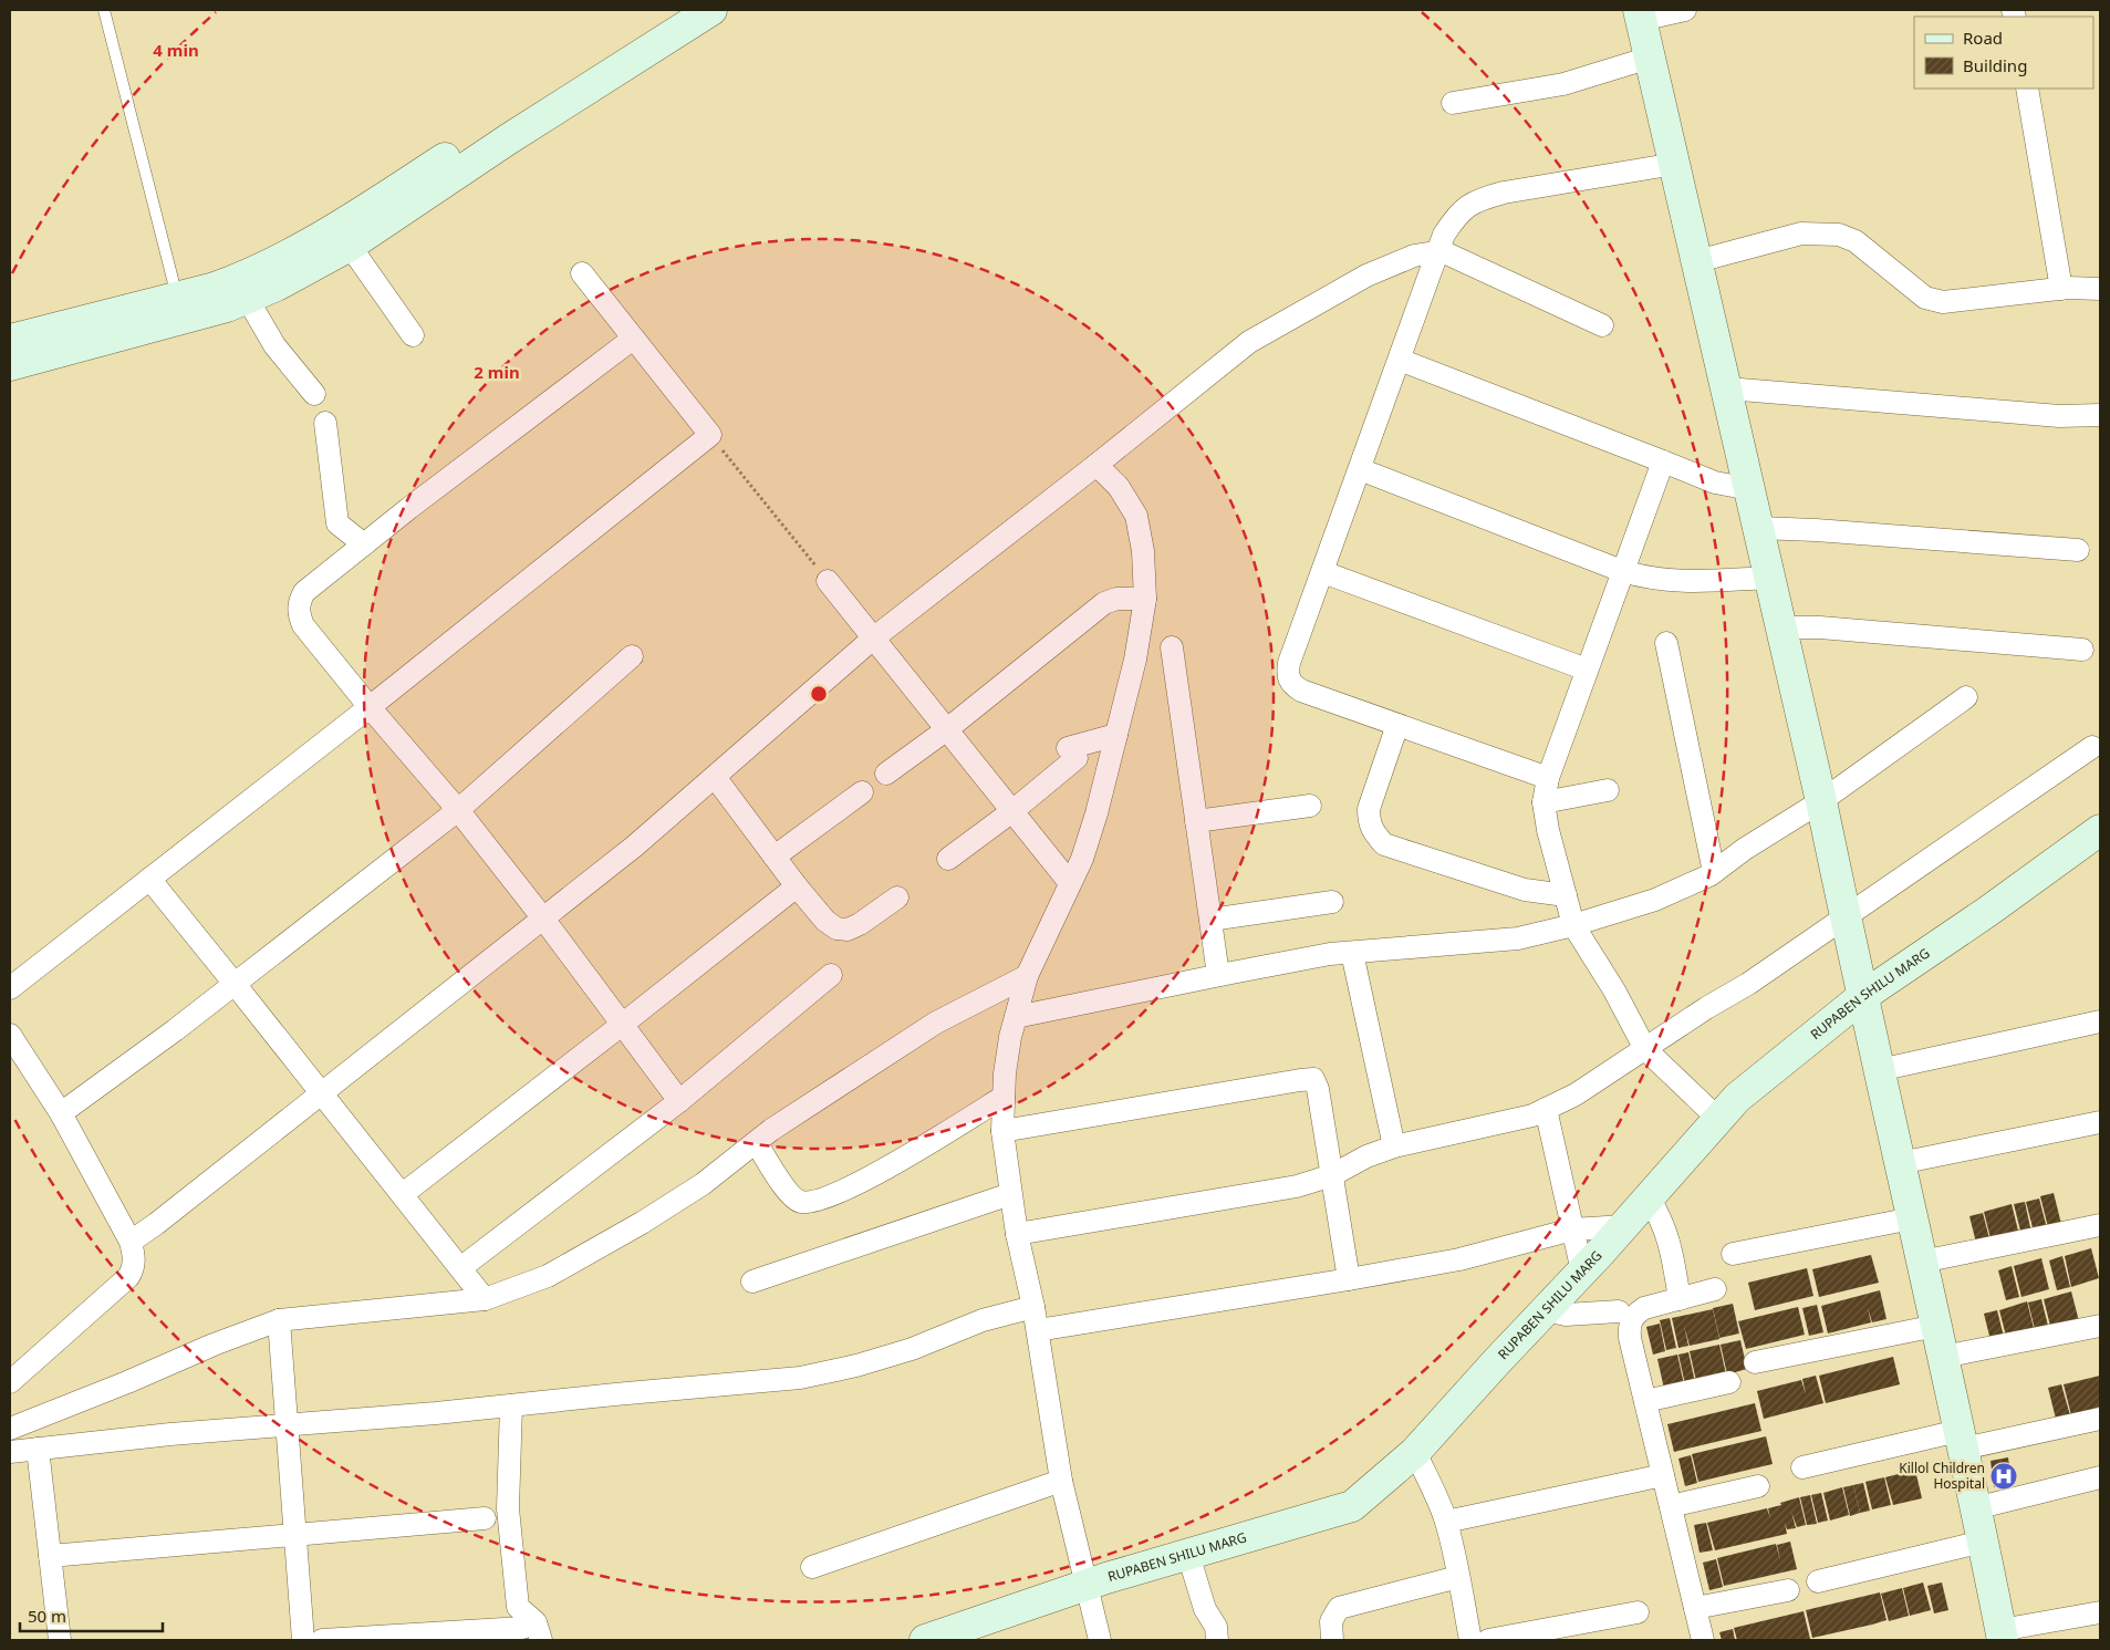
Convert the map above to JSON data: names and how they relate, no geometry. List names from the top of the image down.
{
  "streets": {
    "street": ["RUPABEN SHILU MARG"]
  },
  "places": {
    "hospital": ["Killol Children Hospital"]
  },
  "legend": ["Road", "Building"],
  "scale_bar": "50 m",
  "rings": ["4 min", "2 min"]
}
